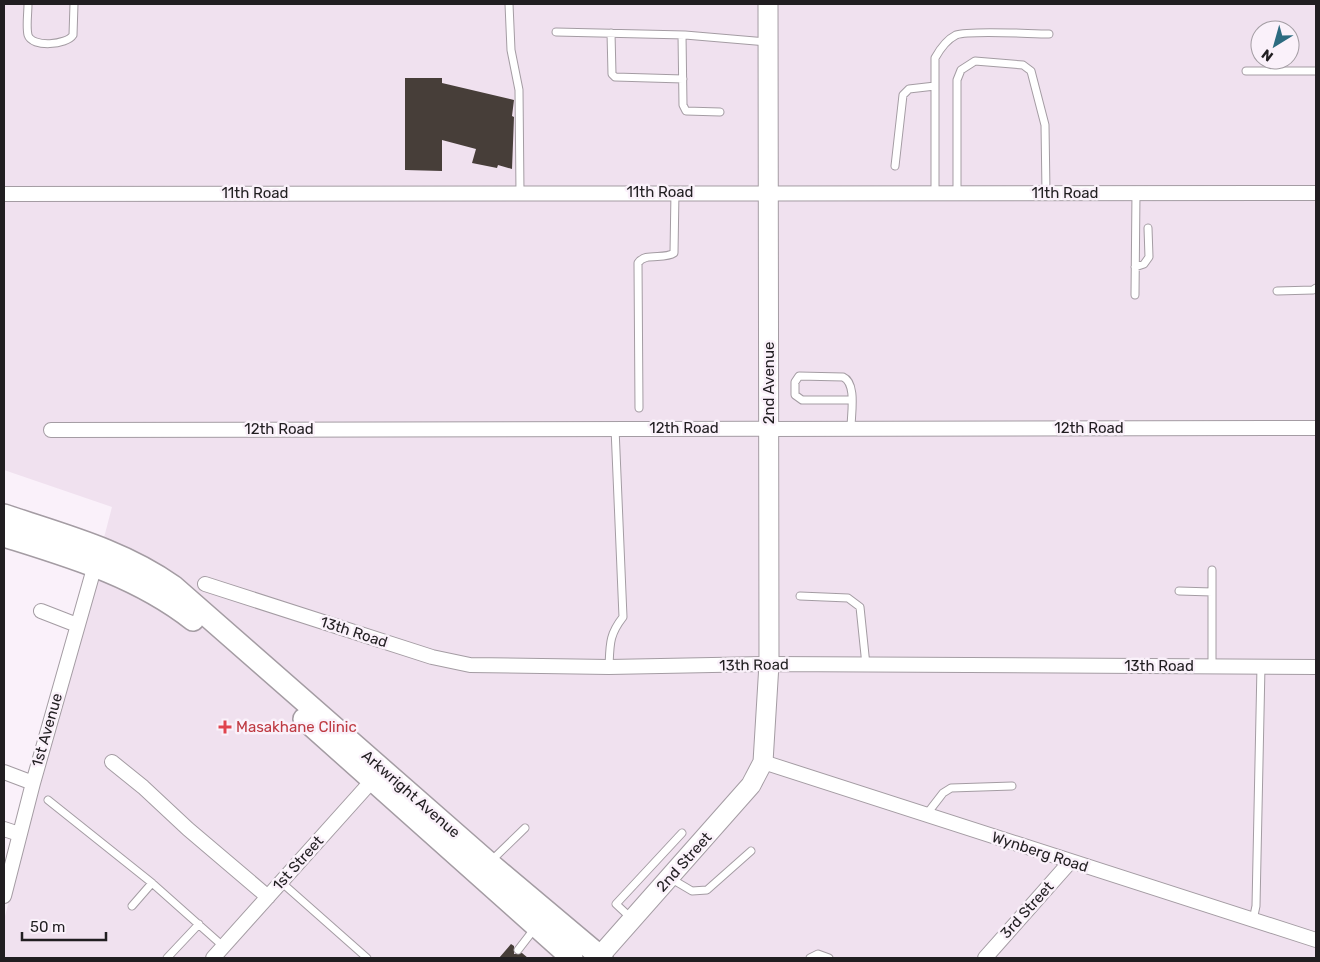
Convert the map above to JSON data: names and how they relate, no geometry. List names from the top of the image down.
{
  "streets": {
    "main road": ["Arkwright Avenue"],
    "street": [
      "11th Road",
      "2nd Avenue",
      "12th Road",
      "13th Road",
      "1st Avenue",
      "Wynberg Road",
      "2nd Street",
      "1st Street",
      "3rd Street"
    ]
  },
  "crossings": [
    ["11th Road", "2nd Avenue"],
    ["2nd Avenue", "12th Road"],
    ["2nd Avenue", "13th Road"],
    ["2nd Avenue", "Wynberg Road"],
    ["2nd Avenue", "2nd Street"],
    ["1st Avenue", "Arkwright Avenue"],
    ["Arkwright Avenue", "2nd Street"],
    ["Arkwright Avenue", "1st Street"],
    ["Wynberg Road", "2nd Street"],
    ["Wynberg Road", "3rd Street"]
  ],
  "places": {
    "health": ["Masakhane Clinic"]
  },
  "scale_bar": "50 m",
  "north": "bottom left"
}
